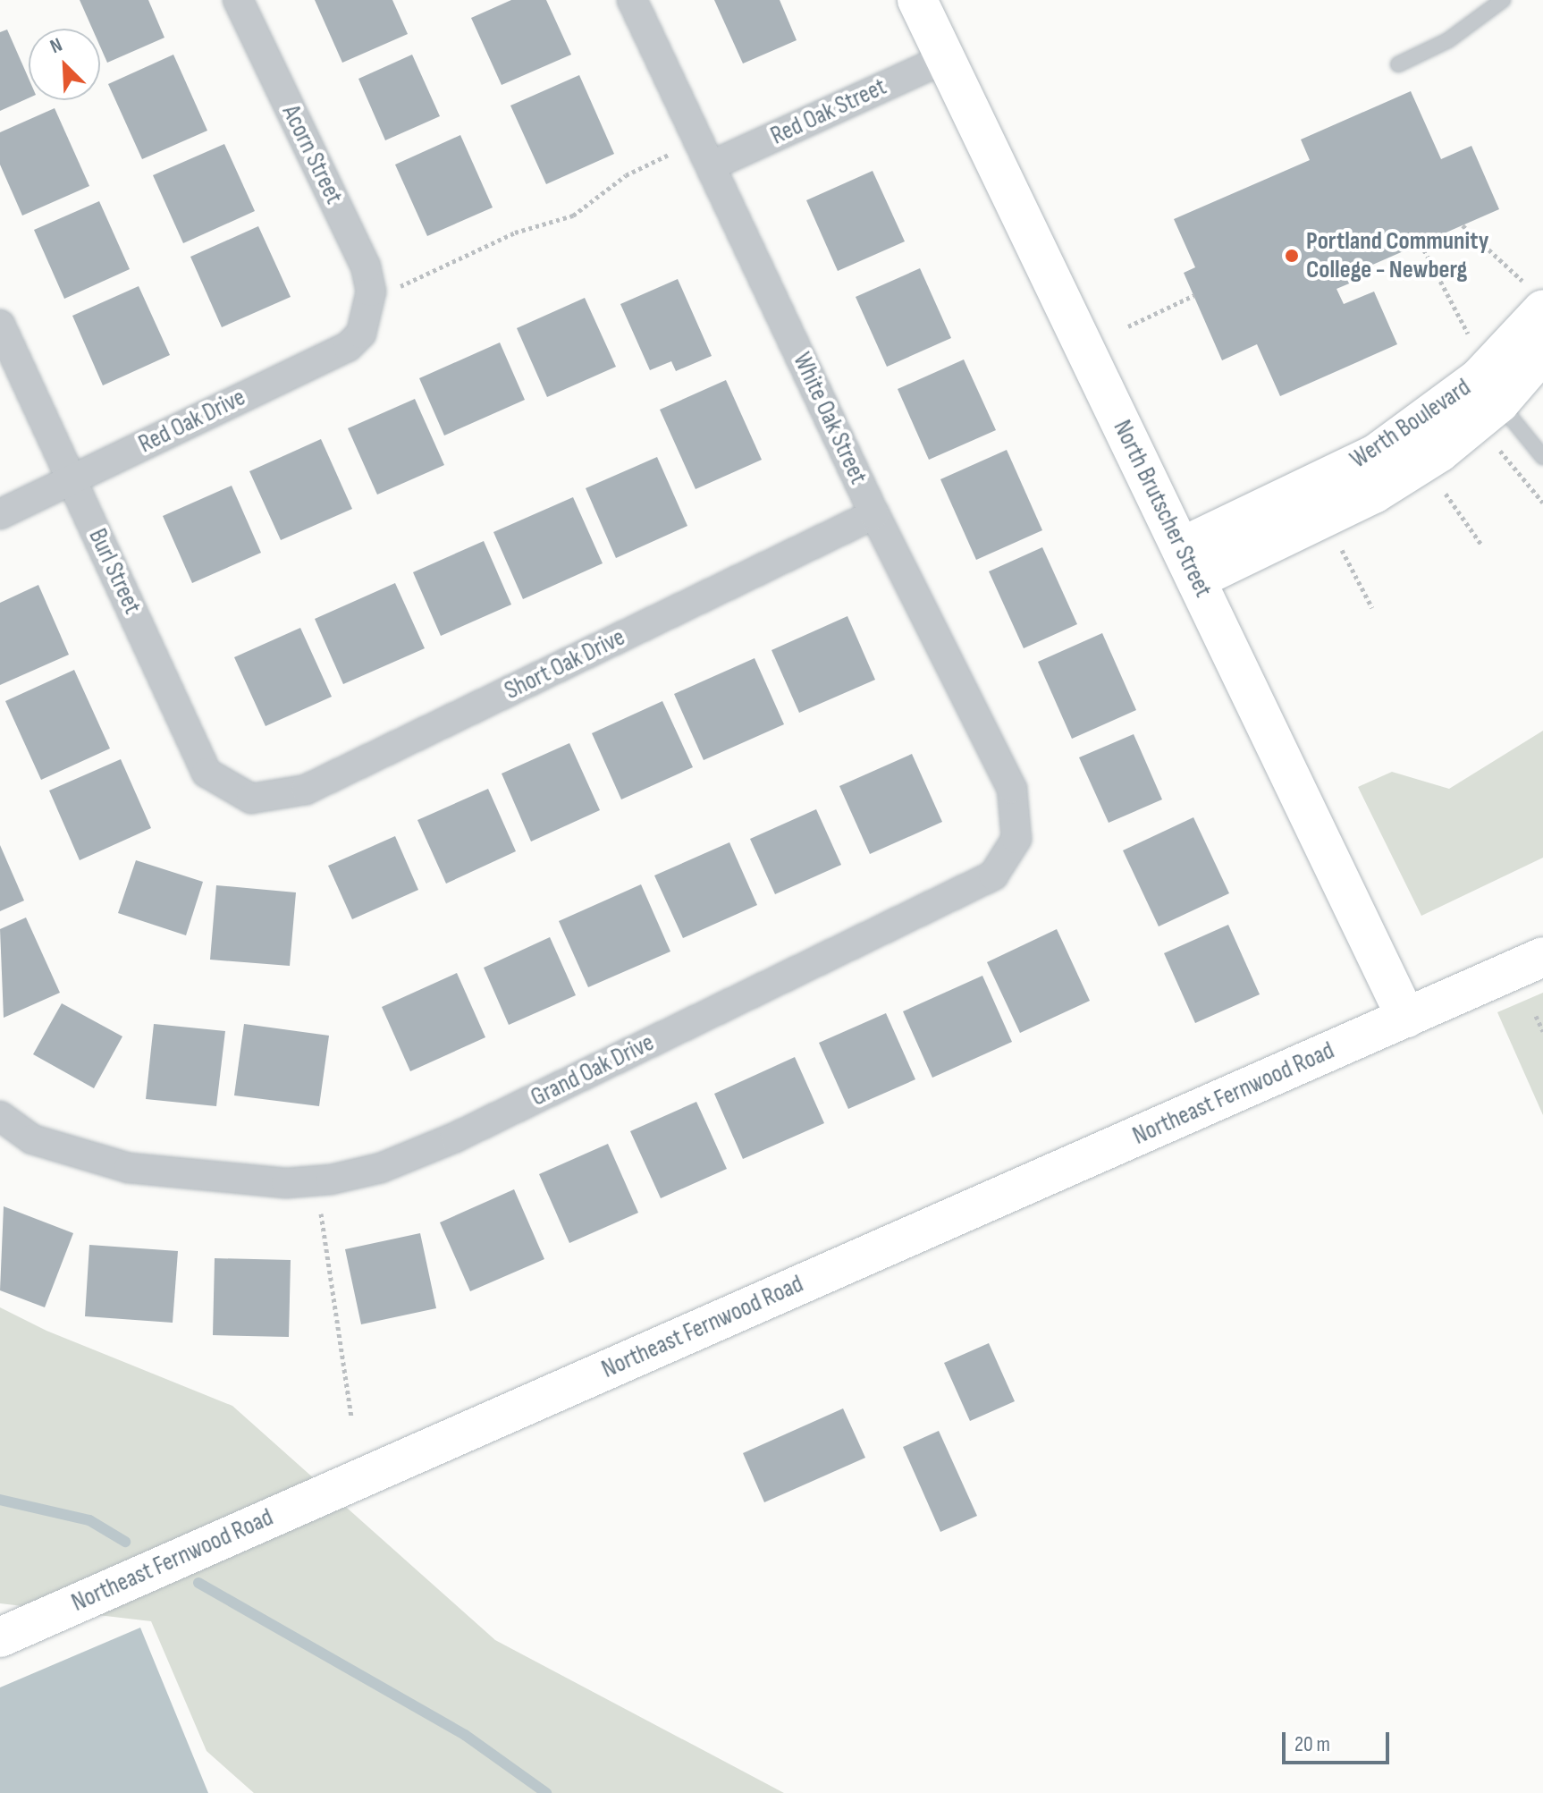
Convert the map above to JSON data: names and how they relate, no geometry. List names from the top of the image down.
{
  "streets": {
    "street": [
      "Red Oak Street",
      "Acorn Street",
      "White Oak Street",
      "Red Oak Drive",
      "Werth Boulevard",
      "North Brutscher Street",
      "Burl Street",
      "Short Oak Drive",
      "Grand Oak Drive",
      "Northeast Fernwood Road"
    ]
  },
  "crossings": [
    ["Red Oak Street", "White Oak Street"],
    ["Red Oak Street", "North Brutscher Street"],
    ["Acorn Street", "Red Oak Drive"],
    ["White Oak Street", "Short Oak Drive"],
    ["White Oak Street", "Grand Oak Drive"],
    ["Red Oak Drive", "Burl Street"],
    ["Werth Boulevard", "North Brutscher Street"],
    ["North Brutscher Street", "Northeast Fernwood Road"],
    ["Burl Street", "Short Oak Drive"]
  ],
  "places": ["Portland Community College - Newberg"],
  "scale_bar": "20 m",
  "north": "top left"
}
